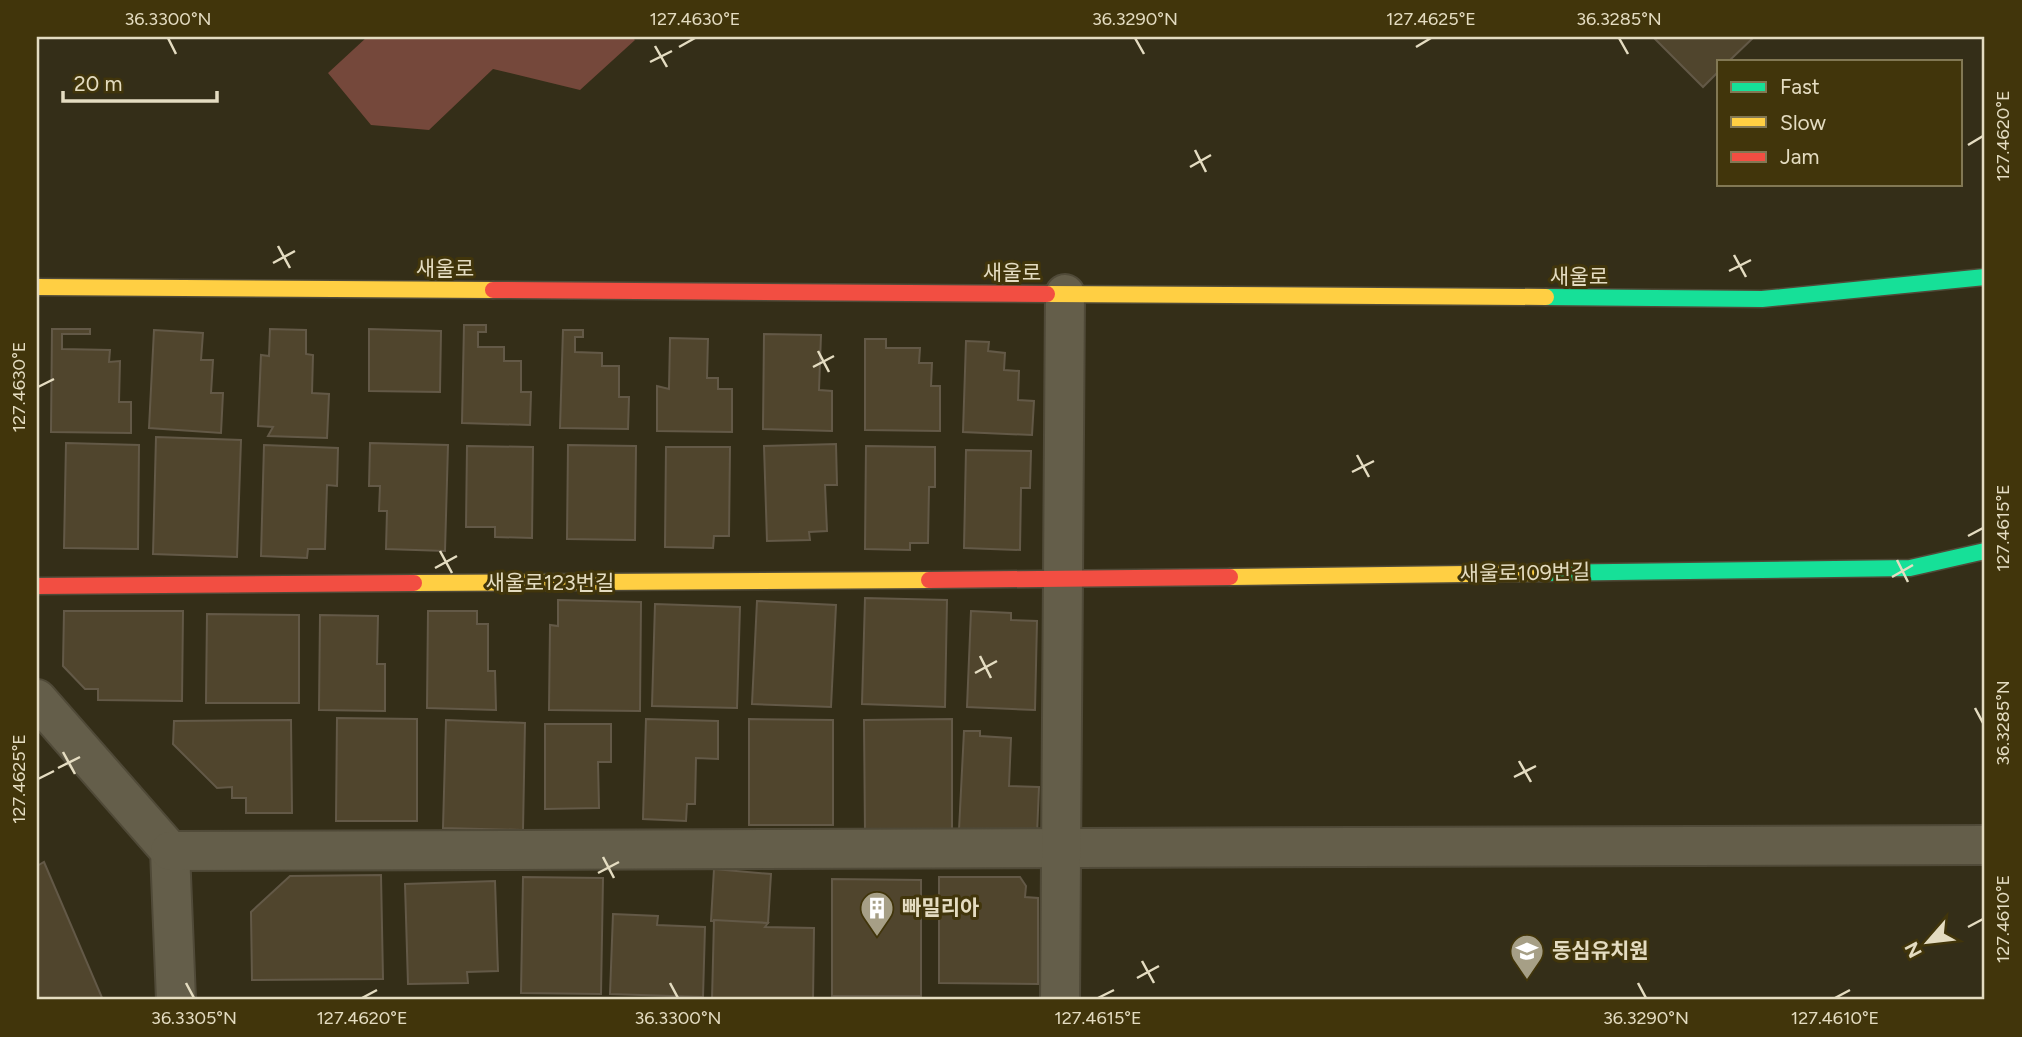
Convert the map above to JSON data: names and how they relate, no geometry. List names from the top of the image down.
{
  "streets": {
    "street": ["새울로", "새울로109번길", "새울로123번길"]
  },
  "crossings": [
    ["새울로109번길", "새울로123번길"]
  ],
  "places": {
    "building": ["빠밀리아"],
    "school or university": ["동심유치원"]
  },
  "legend": ["Fast", "Slow", "Jam"],
  "scale_bar": "20 m",
  "north": "bottom left",
  "coordinates": [
    "36.3300°N",
    "127.4630°E",
    "36.3290°N",
    "127.4625°E",
    "36.3285°N",
    "127.4620°E",
    "127.4615°E",
    "127.4610°E",
    "36.3305°N"
  ]
}
